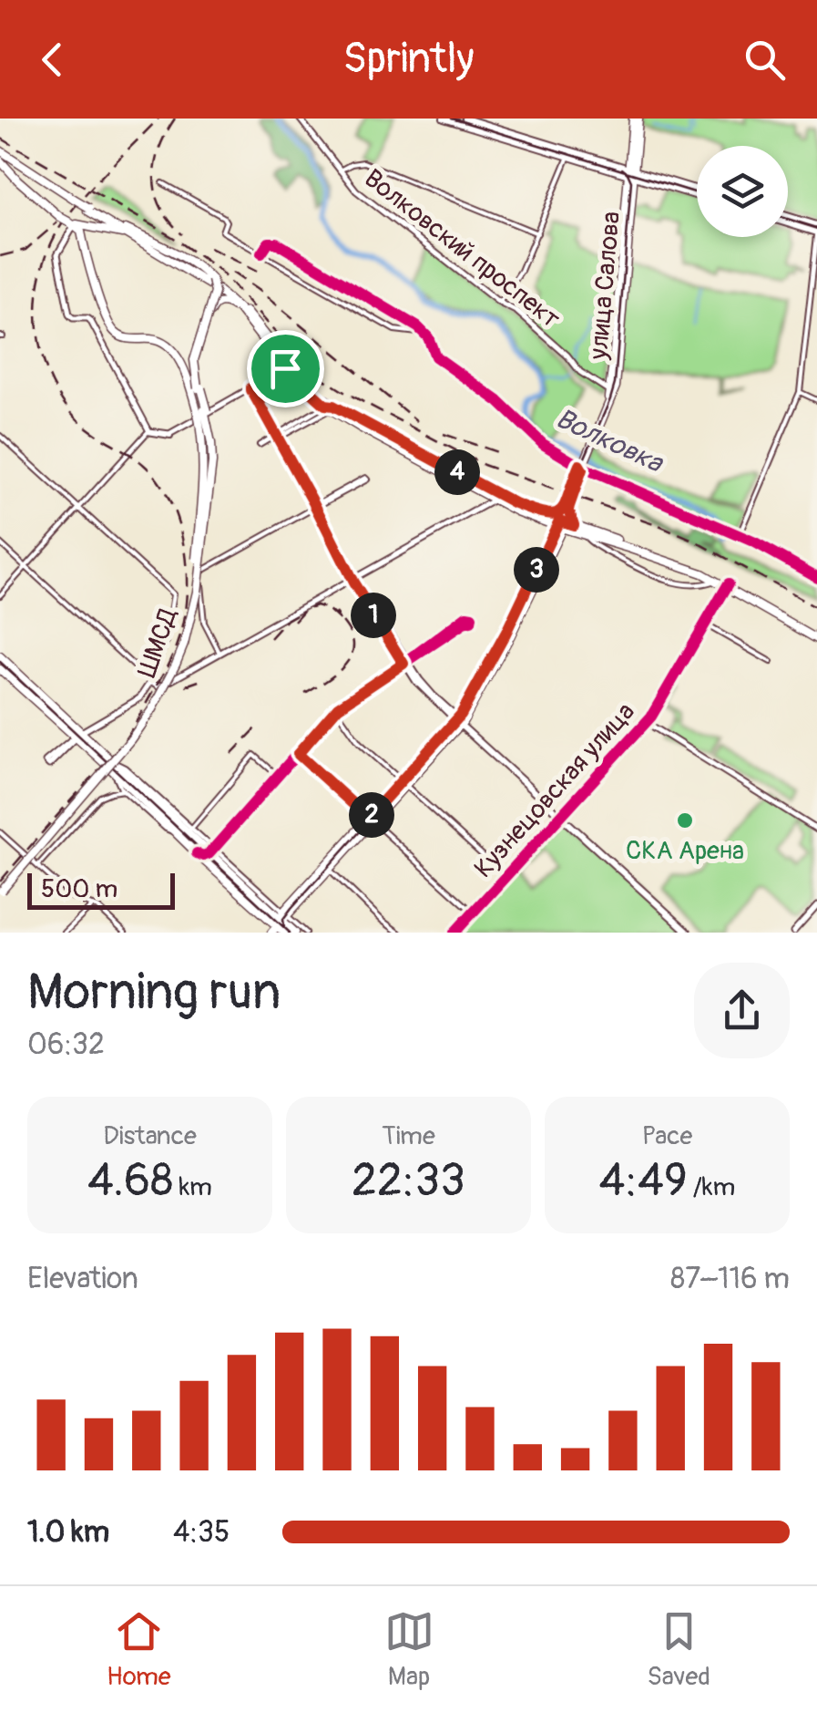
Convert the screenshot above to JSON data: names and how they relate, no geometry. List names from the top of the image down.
{
  "streets": {
    "main road": ["улица Салова", "ШМСД"],
    "street": ["Волковский проспект", "Кузнецовская улица"]
  },
  "crossings": [
    ["Волковский проспект", "улица Салова"]
  ],
  "water": ["Волковка"],
  "places": ["СКА Арена"],
  "scale_bar": "500 m",
  "page": {
    "header": "Sprintly",
    "pins": [
      "4",
      "3",
      "1",
      "2"
    ],
    "scale": "500 m",
    "heading": ["Morning run", "06:32"],
    "stats": [
      ["Distance", "4.68 km"],
      ["Time", "22:33"],
      ["Pace", "4:49 /km"]
    ],
    "chart": ["Elevation", "87–116 m"],
    "list": [
      {
        "name": "1.0 km",
        "note": "4:35"
      }
    ],
    "tabs": ["Home", "Map", "Saved"]
  }
}
